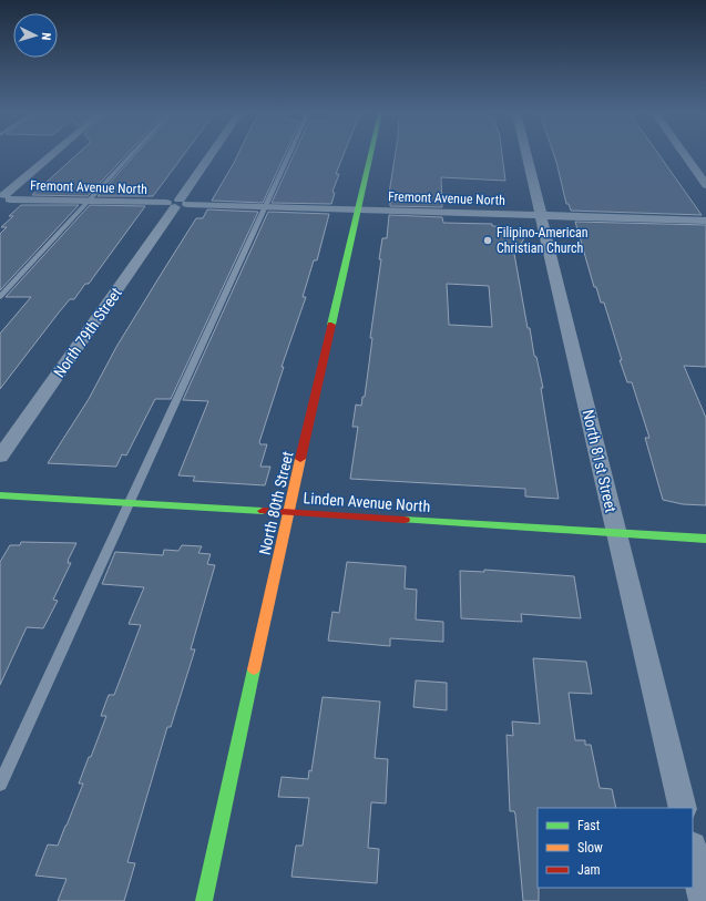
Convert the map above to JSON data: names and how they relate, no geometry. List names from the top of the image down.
{
  "streets": {
    "street": [
      "Fremont Avenue North",
      "North 79th Street",
      "North 81st Street",
      "Linden Avenue North",
      "North 80th Street"
    ]
  },
  "crossings": [
    ["Fremont Avenue North", "North 79th Street"],
    ["Fremont Avenue North", "North 81st Street"],
    ["Fremont Avenue North", "North 80th Street"],
    ["North 81st Street", "Linden Avenue North"],
    ["Linden Avenue North", "North 80th Street"]
  ],
  "places": ["Filipino-American Christian Church"],
  "legend": ["Fast", "Slow", "Jam"],
  "north": "right"
}
